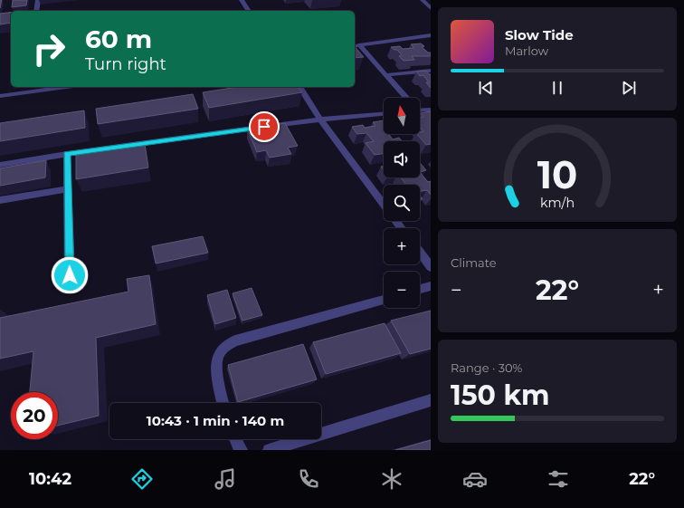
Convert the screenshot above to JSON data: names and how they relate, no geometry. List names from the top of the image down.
{
  "north": "top",
  "page": {
    "turn": ["60 m", "Turn right"],
    "song": ["Slow Tide", "Marlow"],
    "map_buttons": ["+", "−"],
    "tile": [
      "Climate",
      ["Range · 30%", "150 km"]
    ],
    "heat": ["−", "22°", "+"],
    "limit": "20",
    "trip": "10:43 · 1 min · 140 m",
    "tabs": ["10:42", "22°"],
    "gauge": ["10", "km/h"]
  }
}
